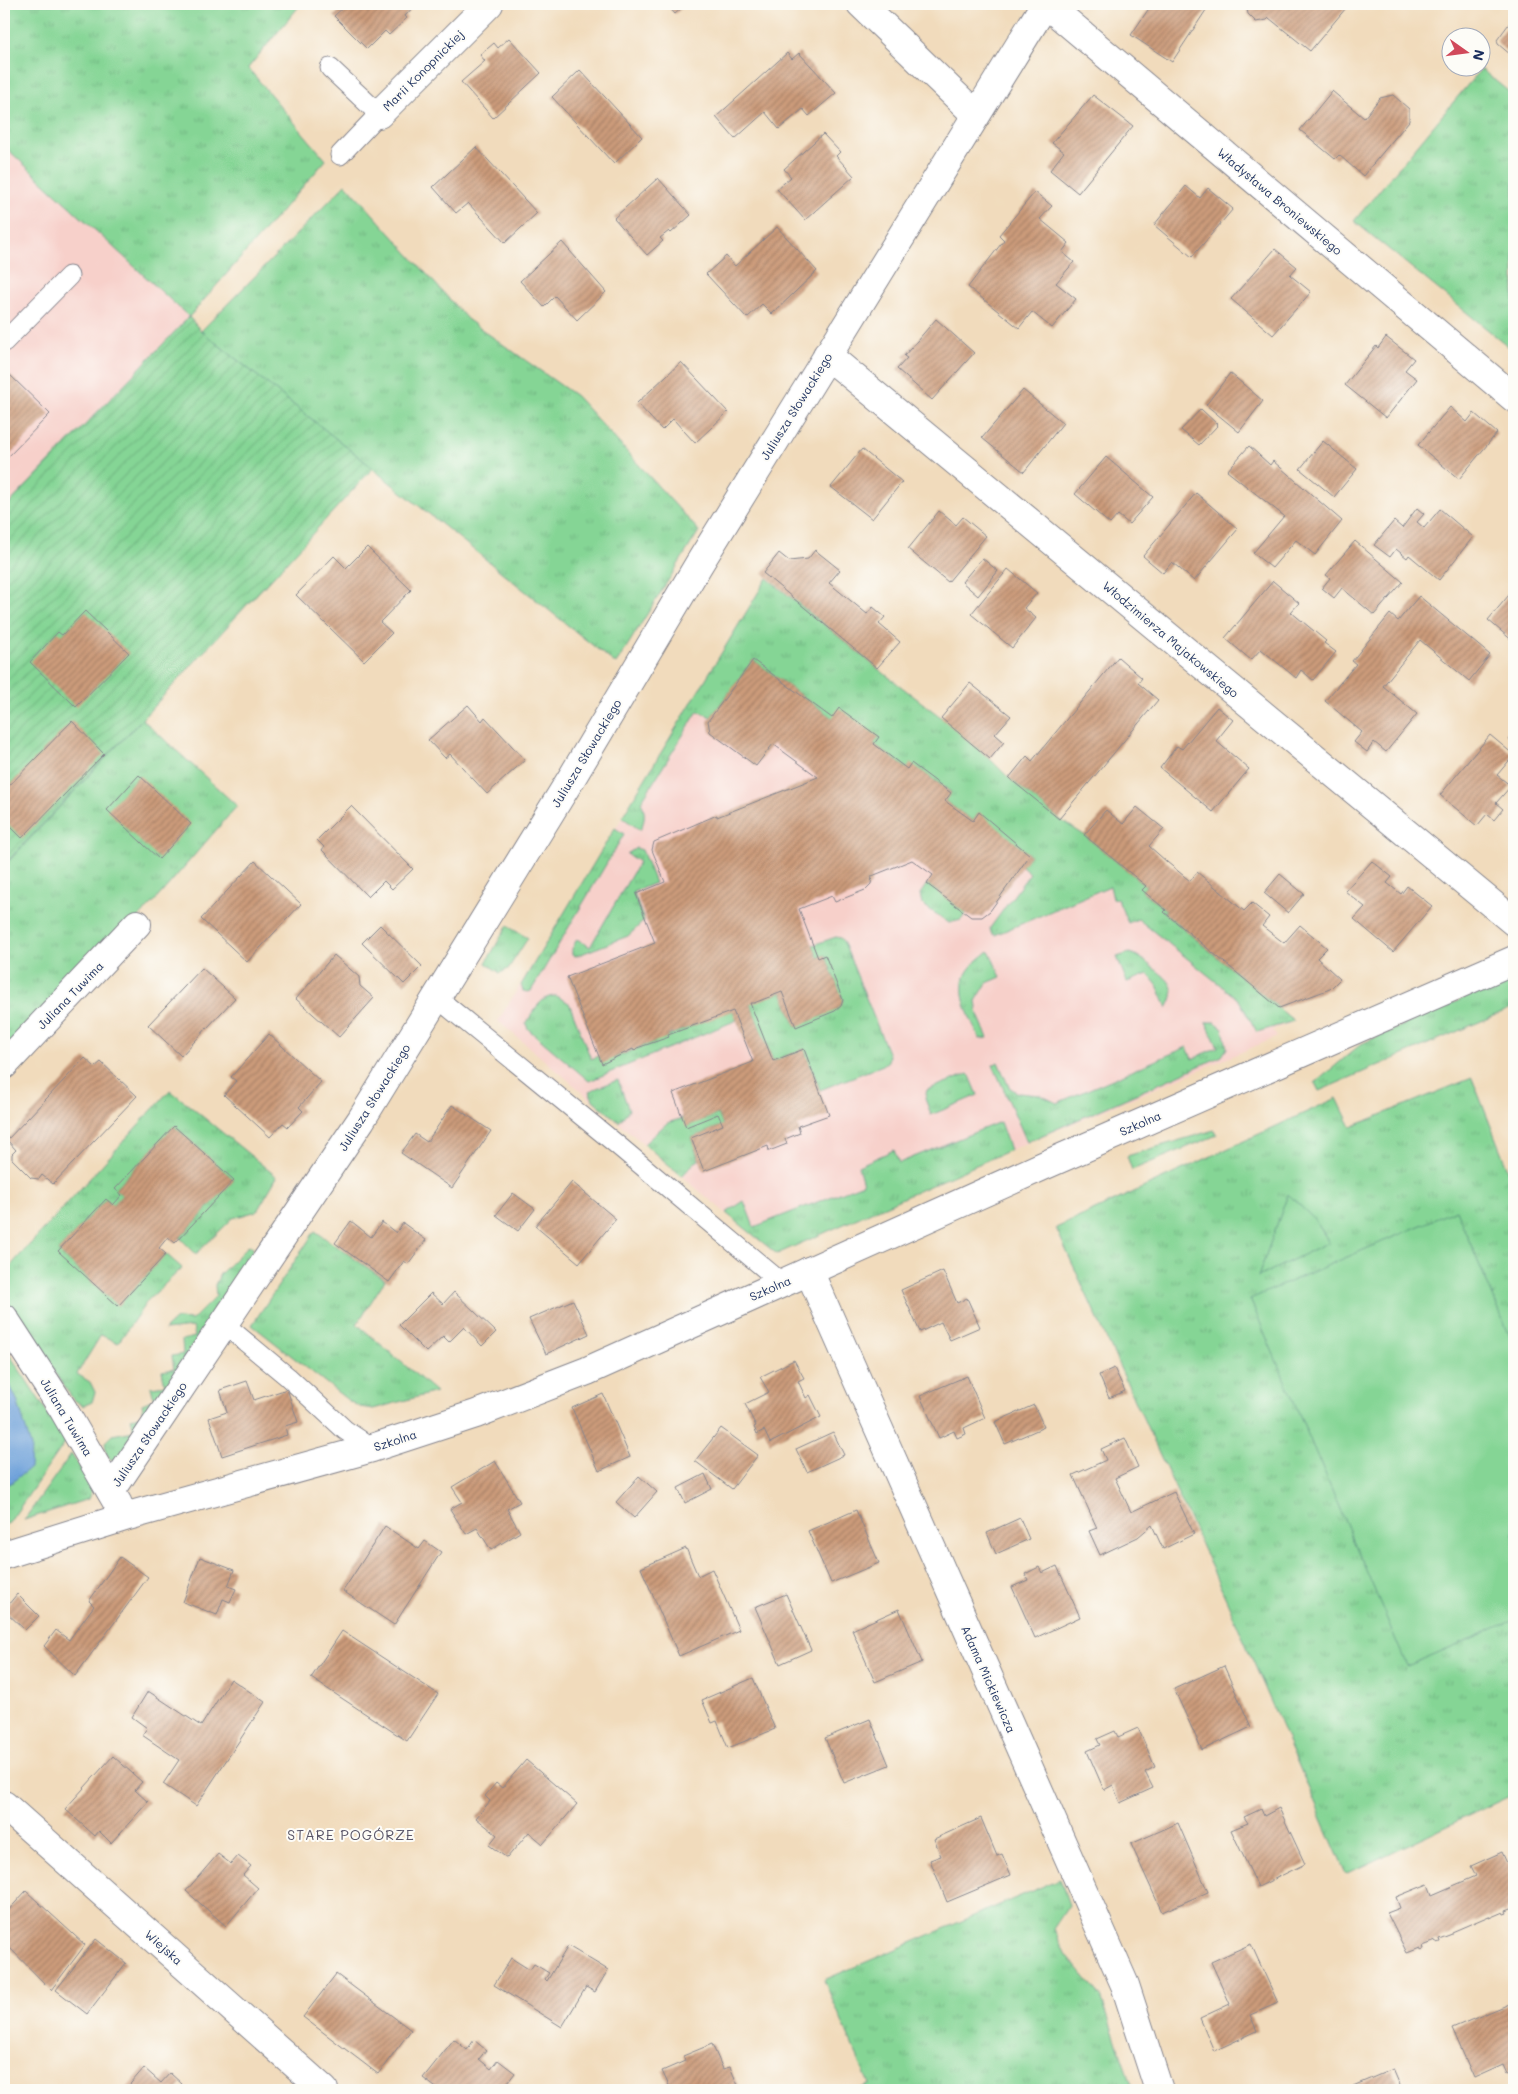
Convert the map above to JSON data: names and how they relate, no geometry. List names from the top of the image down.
{
  "streets": {
    "street": [
      "Marii Konopnickiej",
      "Władysława Broniewskiego",
      "Juliusza Słowackiego",
      "Włodzimierza Majakowskiego",
      "Juliana Tuwima",
      "Szkolna",
      "Adama Mickiewicza",
      "Wiejska"
    ]
  },
  "crossings": [
    ["Władysława Broniewskiego", "Juliusza Słowackiego"],
    ["Juliusza Słowackiego", "Włodzimierza Majakowskiego"],
    ["Juliusza Słowackiego", "Juliana Tuwima"],
    ["Juliana Tuwima", "Szkolna"],
    ["Szkolna", "Adama Mickiewicza"]
  ],
  "districts": ["STARE POGÓRZE"],
  "north": "right"
}
